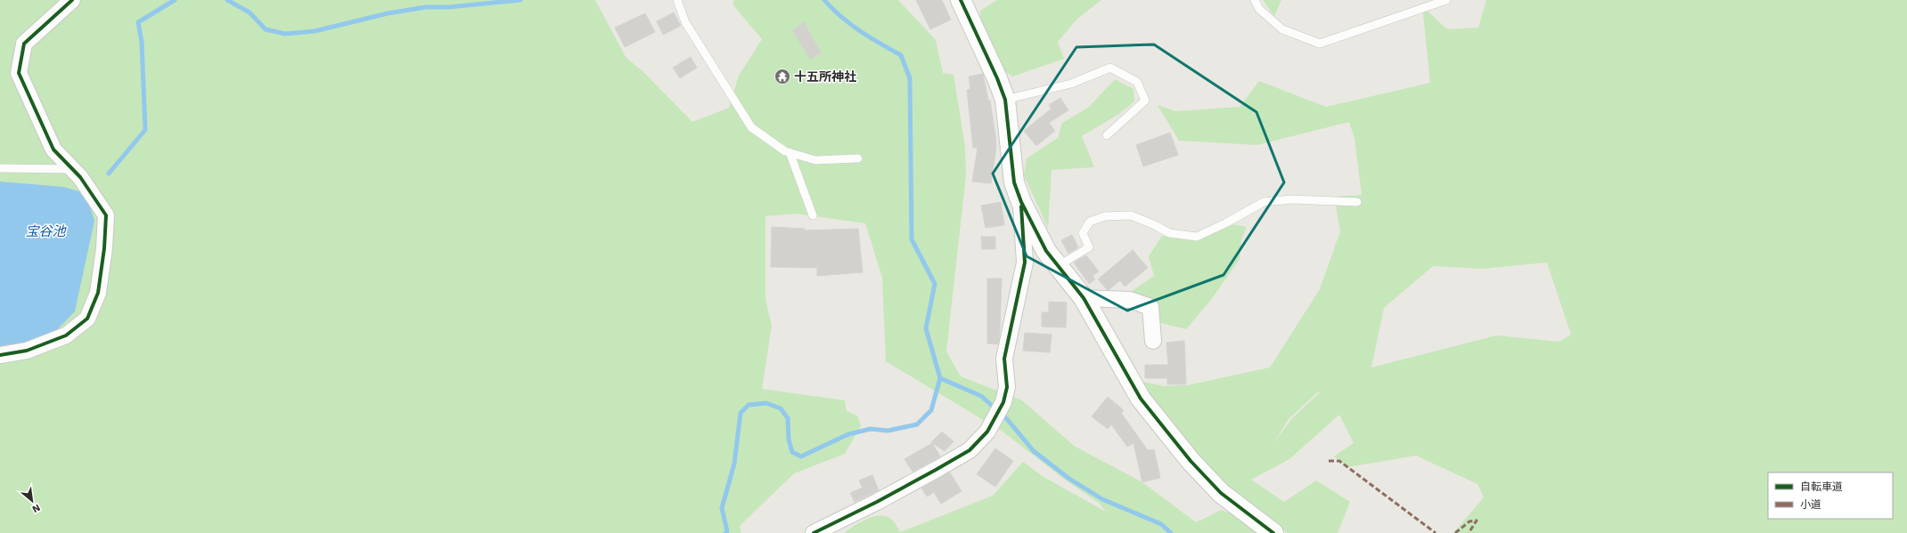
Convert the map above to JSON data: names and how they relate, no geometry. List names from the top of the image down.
{
  "water": ["宝谷池"],
  "places": {
    "temple": ["十五所神社"]
  },
  "legend": ["自転車道", "小道"],
  "north": "bottom right"
}
